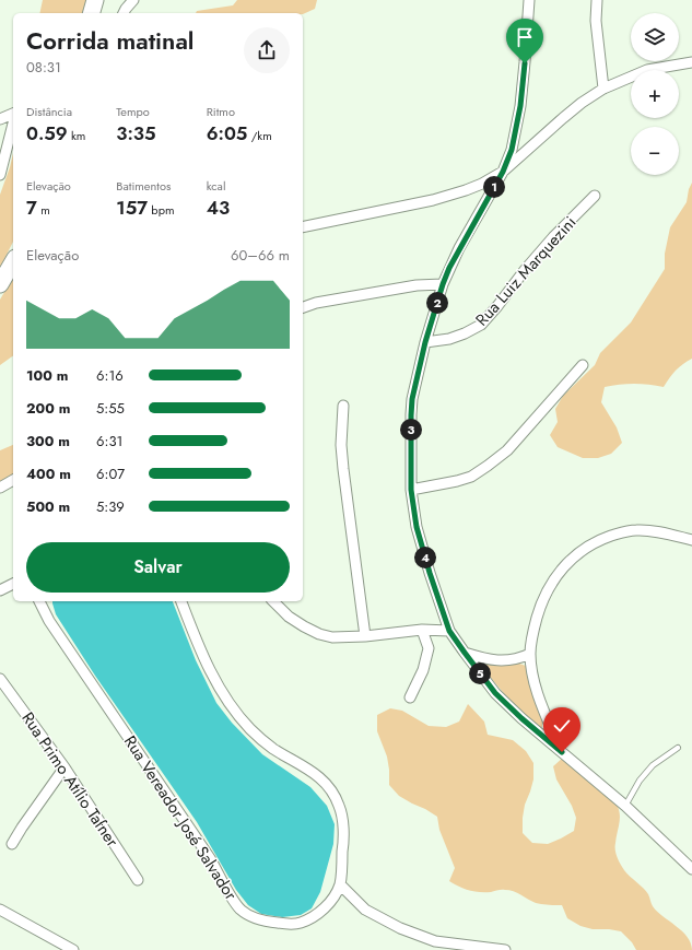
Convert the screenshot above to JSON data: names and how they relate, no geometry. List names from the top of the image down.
{
  "streets": {
    "street": ["Rua Luiz Marquezini", "Rua Primo Atílio Tafner", "Rua Vereador José Salvador"]
  },
  "page": {
    "map_buttons": ["+", "−"],
    "heading": ["Corrida matinal", "08:31"],
    "stats": [
      ["Distância", "0.59 km"],
      ["Tempo", "3:35"],
      ["Ritmo", "6:05 /km"],
      ["Elevação", "7 m"],
      ["Batimentos", "157 bpm"],
      ["kcal", "43"]
    ],
    "pins": [
      "1",
      "2",
      "3",
      "4",
      "5"
    ],
    "chart": ["Elevação", "60–66 m"],
    "list": [
      {
        "name": "100 m",
        "note": "6:16"
      },
      {
        "name": "200 m",
        "note": "5:55"
      },
      {
        "name": "300 m",
        "note": "6:31"
      },
      {
        "name": "400 m",
        "note": "6:07"
      },
      {
        "name": "500 m",
        "note": "5:39"
      }
    ],
    "buttons": "Salvar"
  }
}
